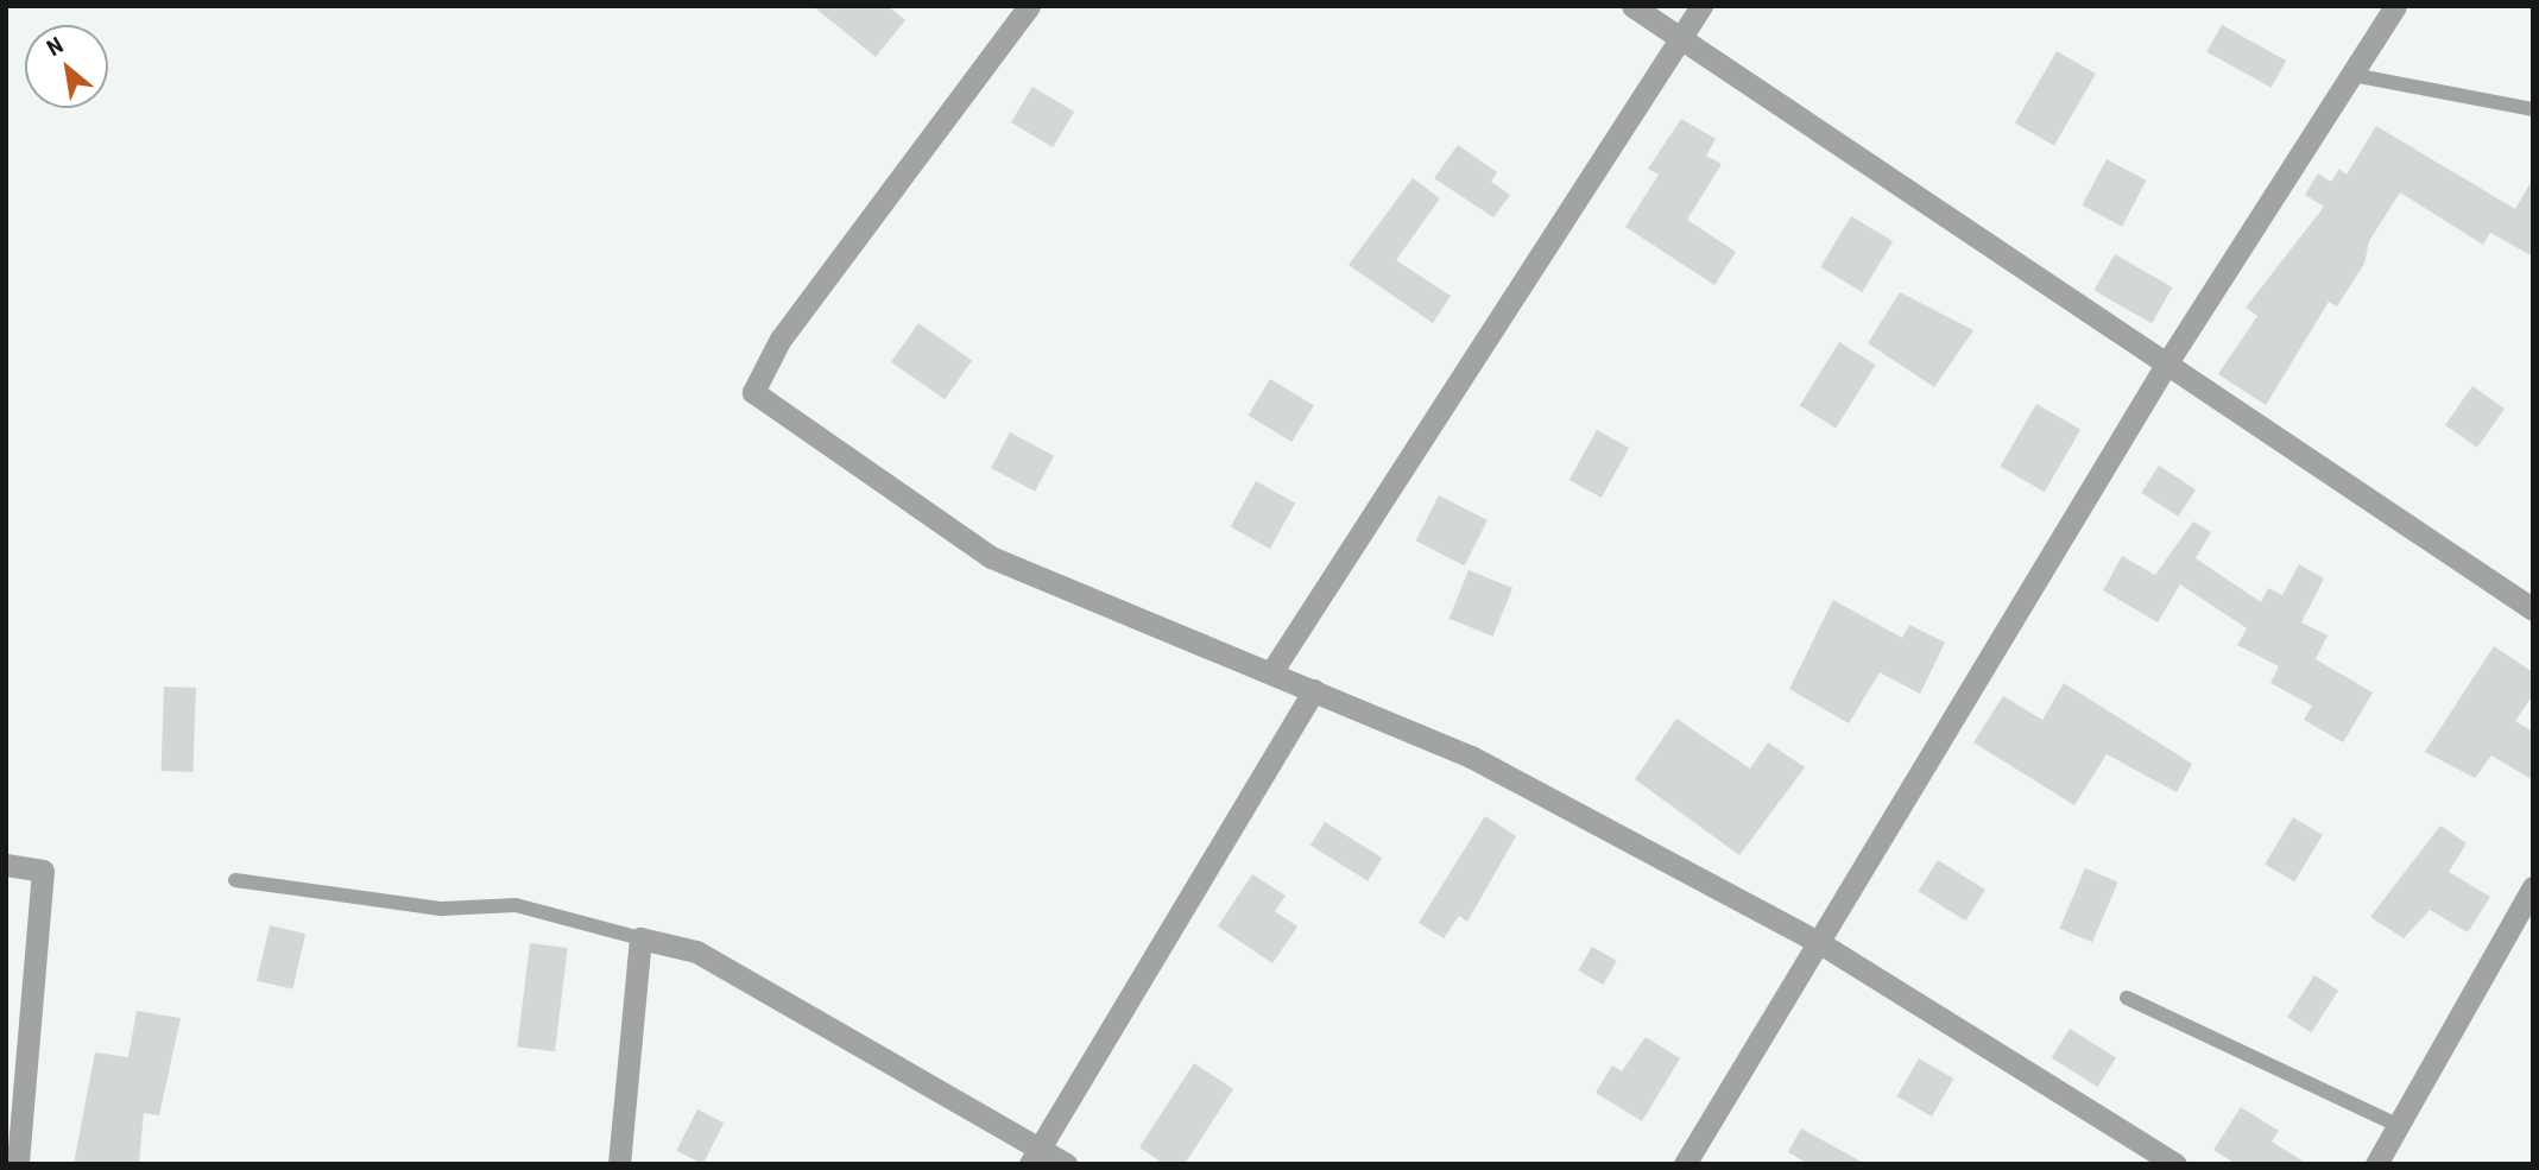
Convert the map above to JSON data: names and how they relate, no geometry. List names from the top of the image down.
{
  "north": "top left"
}
